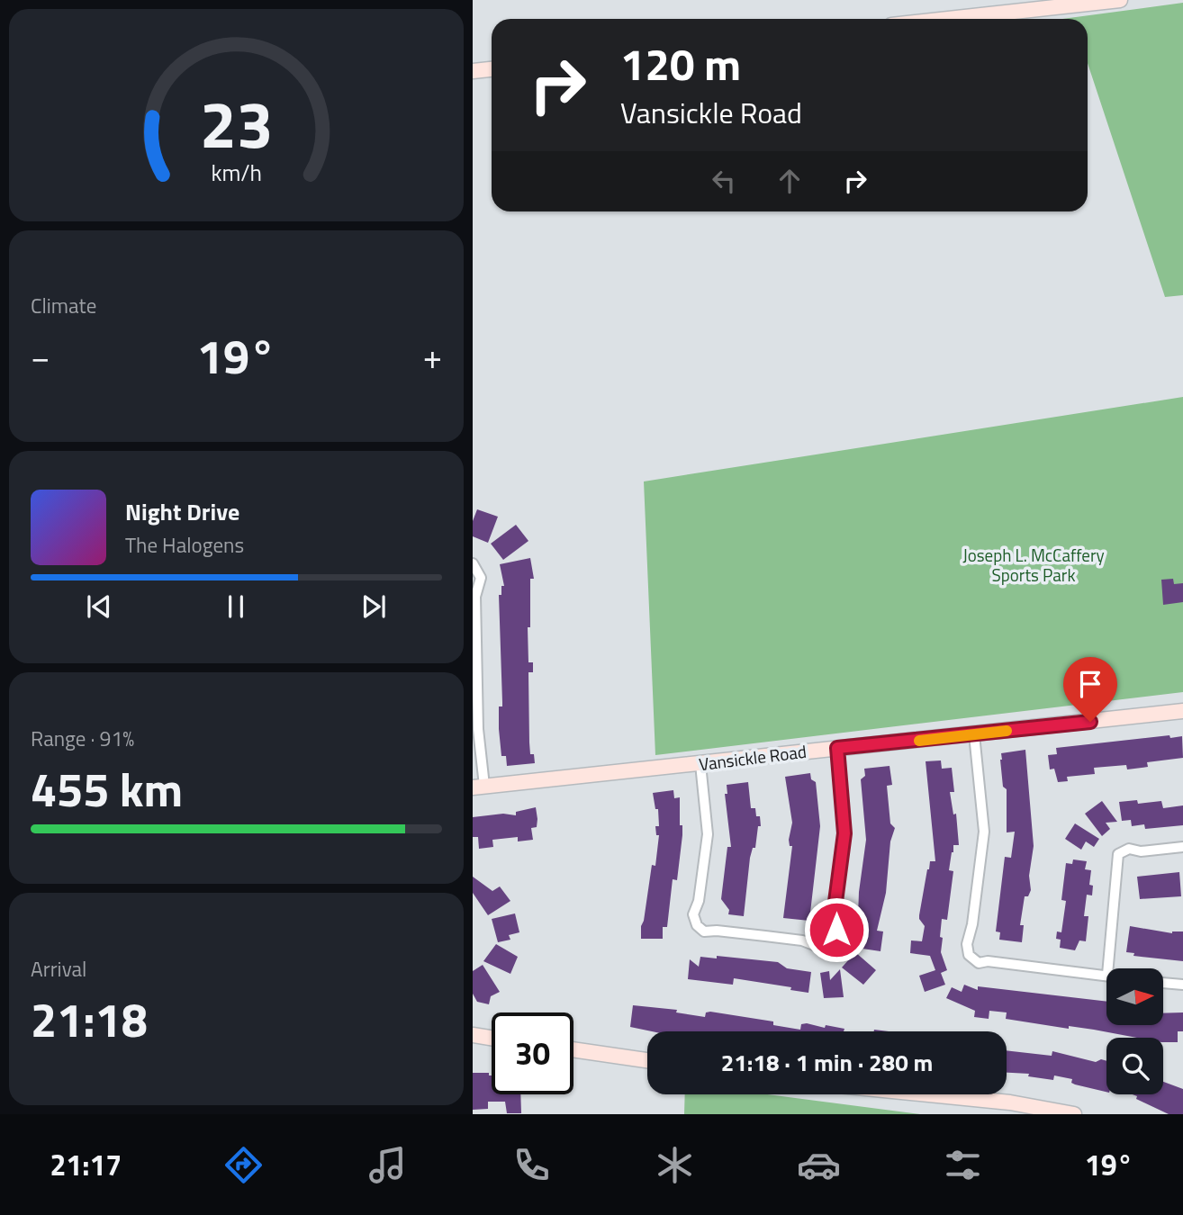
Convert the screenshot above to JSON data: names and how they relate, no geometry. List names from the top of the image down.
{
  "streets": {
    "street": ["Vansickle Road"]
  },
  "parks": ["Joseph L. McCaffery Sports Park"],
  "north": "right",
  "page": {
    "turn": ["120 m", "Vansickle Road"],
    "tile": [
      "Climate",
      ["Range · 91%", "455 km"],
      ["Arrival", "21:18"]
    ],
    "heat": ["−", "19°", "+"],
    "song": ["Night Drive", "The Halogens"],
    "limit": "30",
    "trip": "21:18 · 1 min · 280 m",
    "tabs": ["21:17", "19°"],
    "gauge": ["23", "km/h"]
  }
}
